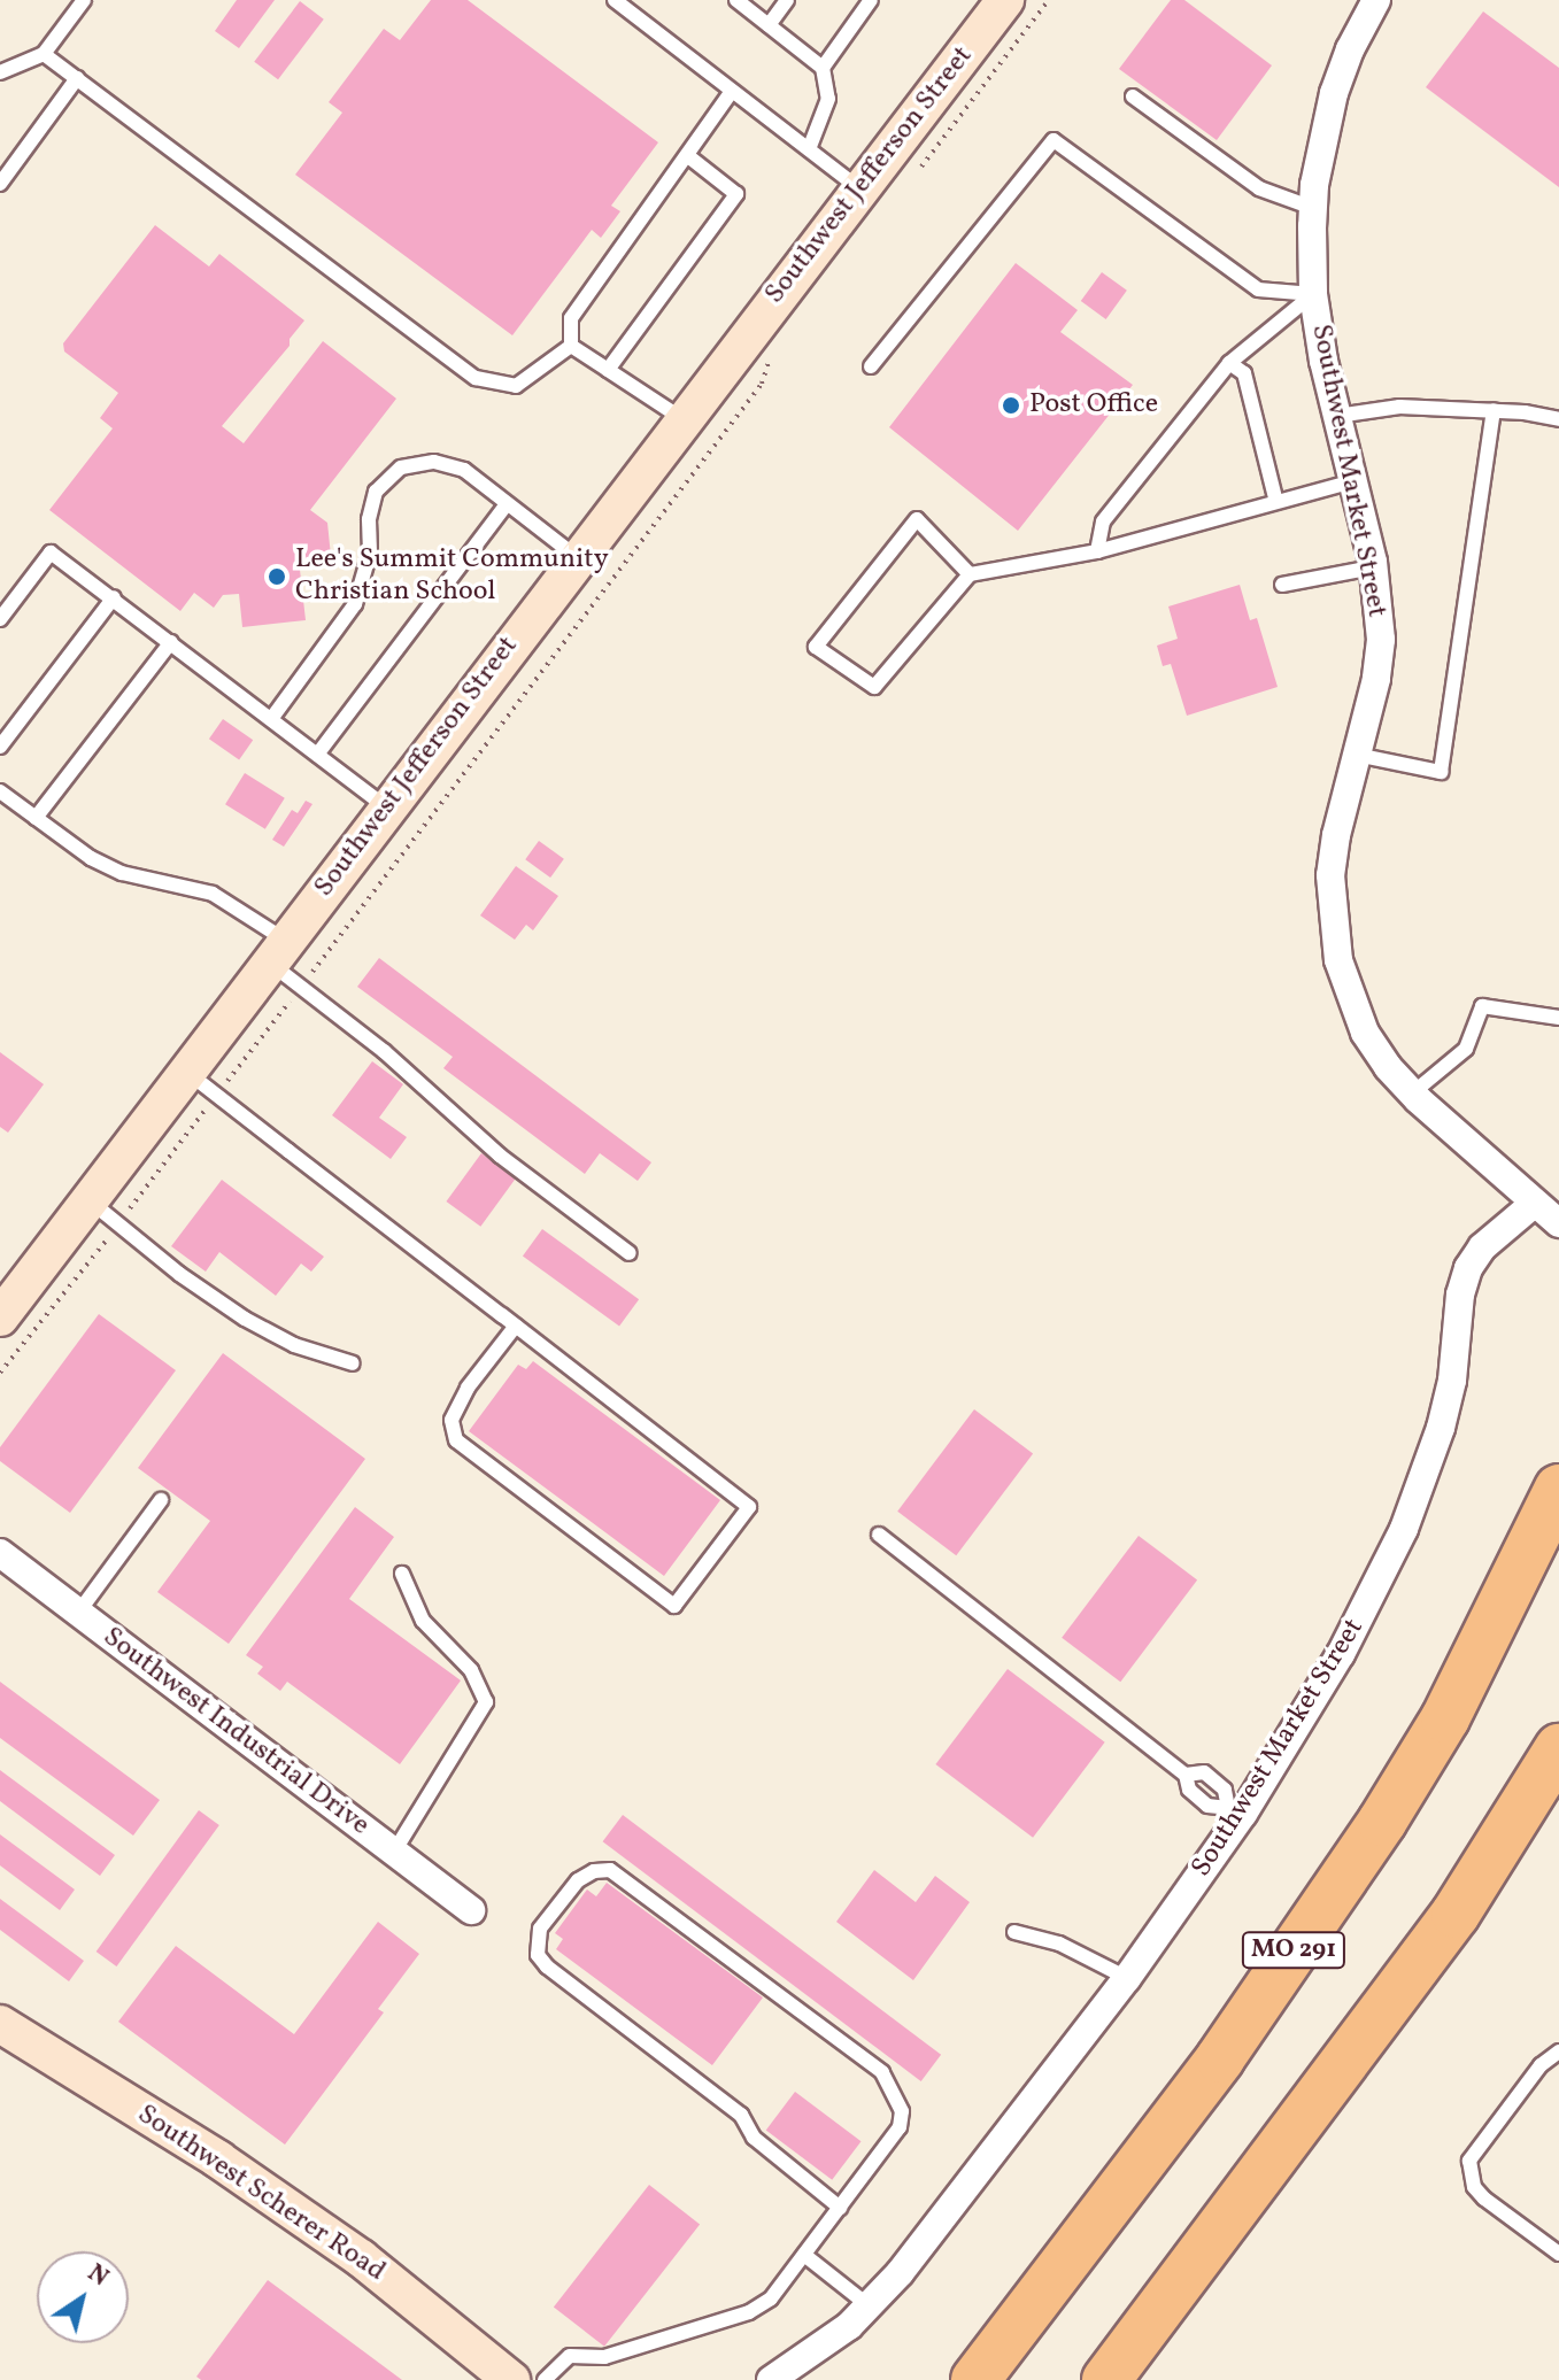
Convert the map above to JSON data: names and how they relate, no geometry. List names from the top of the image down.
{
  "streets": {
    "highway": ["MO 291"],
    "street": [
      "Southwest Jefferson Street",
      "Southwest Market Street",
      "Southwest Industrial Drive",
      "Southwest Scherer Road"
    ]
  },
  "places": ["Post Office", "Lee's Summit Community Christian School"],
  "north": "top right"
}
